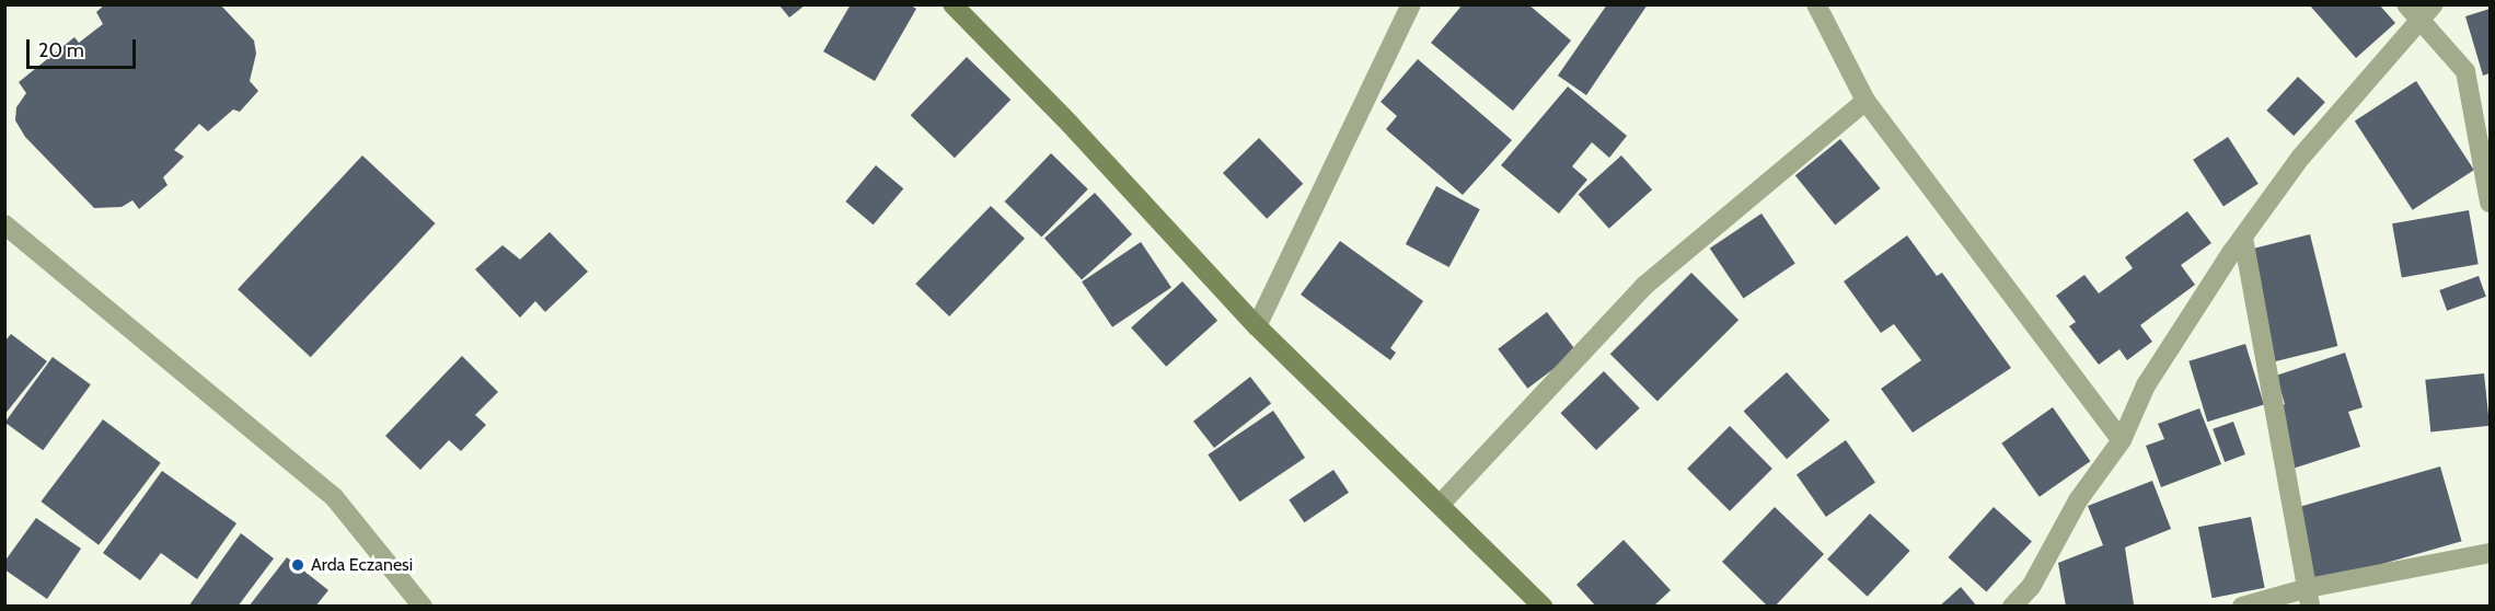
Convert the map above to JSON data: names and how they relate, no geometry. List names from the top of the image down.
{
  "places": ["Arda Eczanesi"],
  "scale_bar": "20 m"
}
